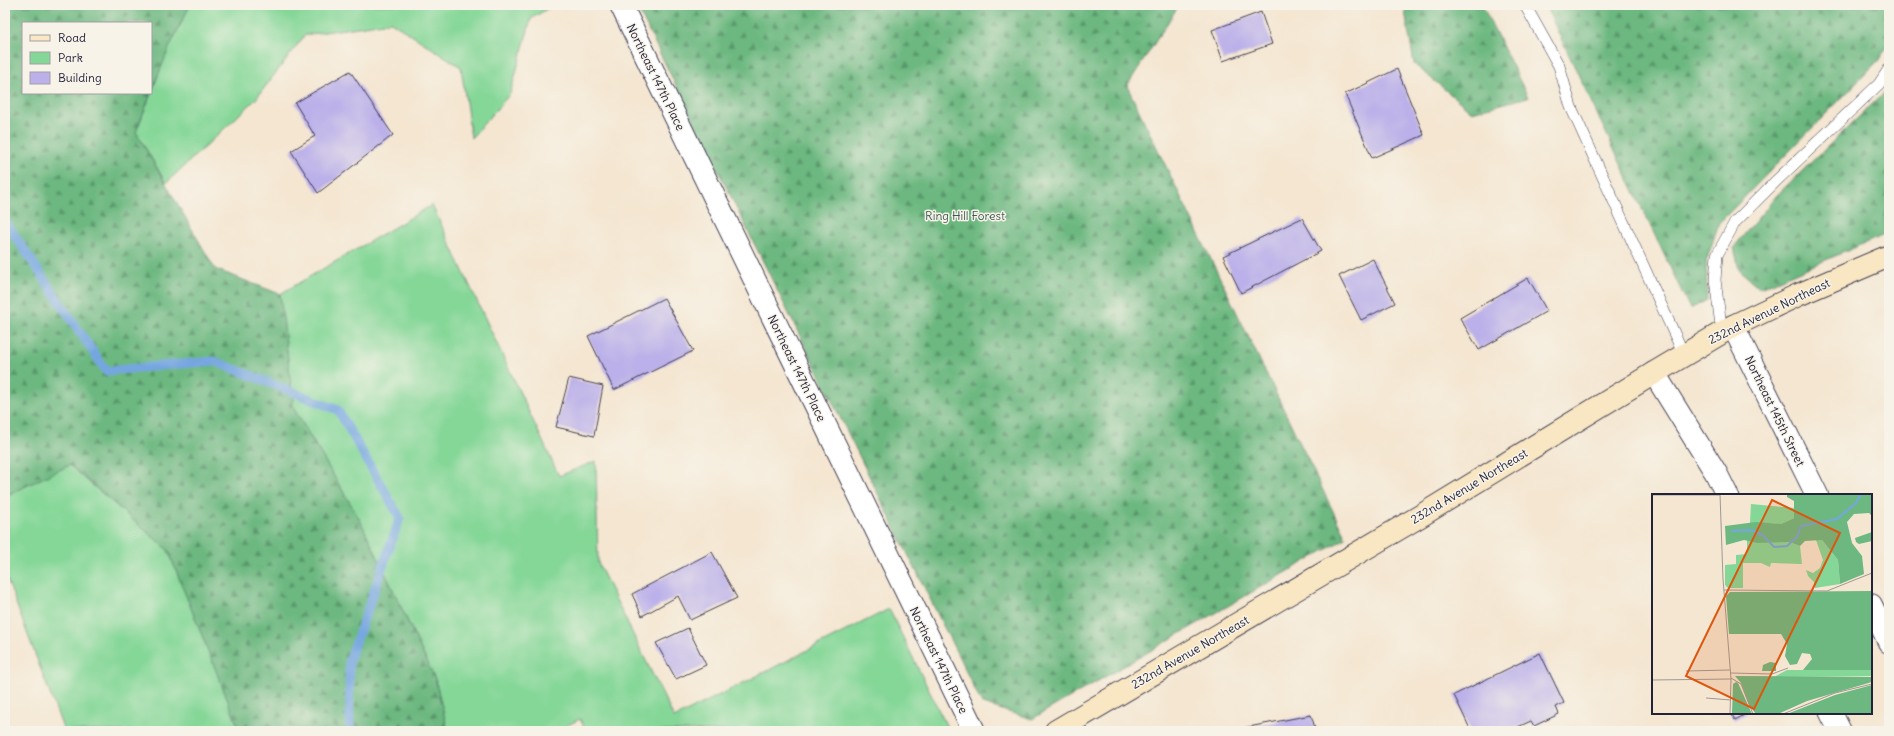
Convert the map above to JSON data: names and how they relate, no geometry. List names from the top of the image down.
{
  "streets": {
    "street": ["Northeast 147th Place", "232nd Avenue Northeast", "Northeast 145th Street"]
  },
  "crossings": [
    ["232nd Avenue Northeast", "Northeast 145th Street"]
  ],
  "parks": ["Ring Hill Forest"],
  "legend": ["Road", "Park", "Building"]
}
